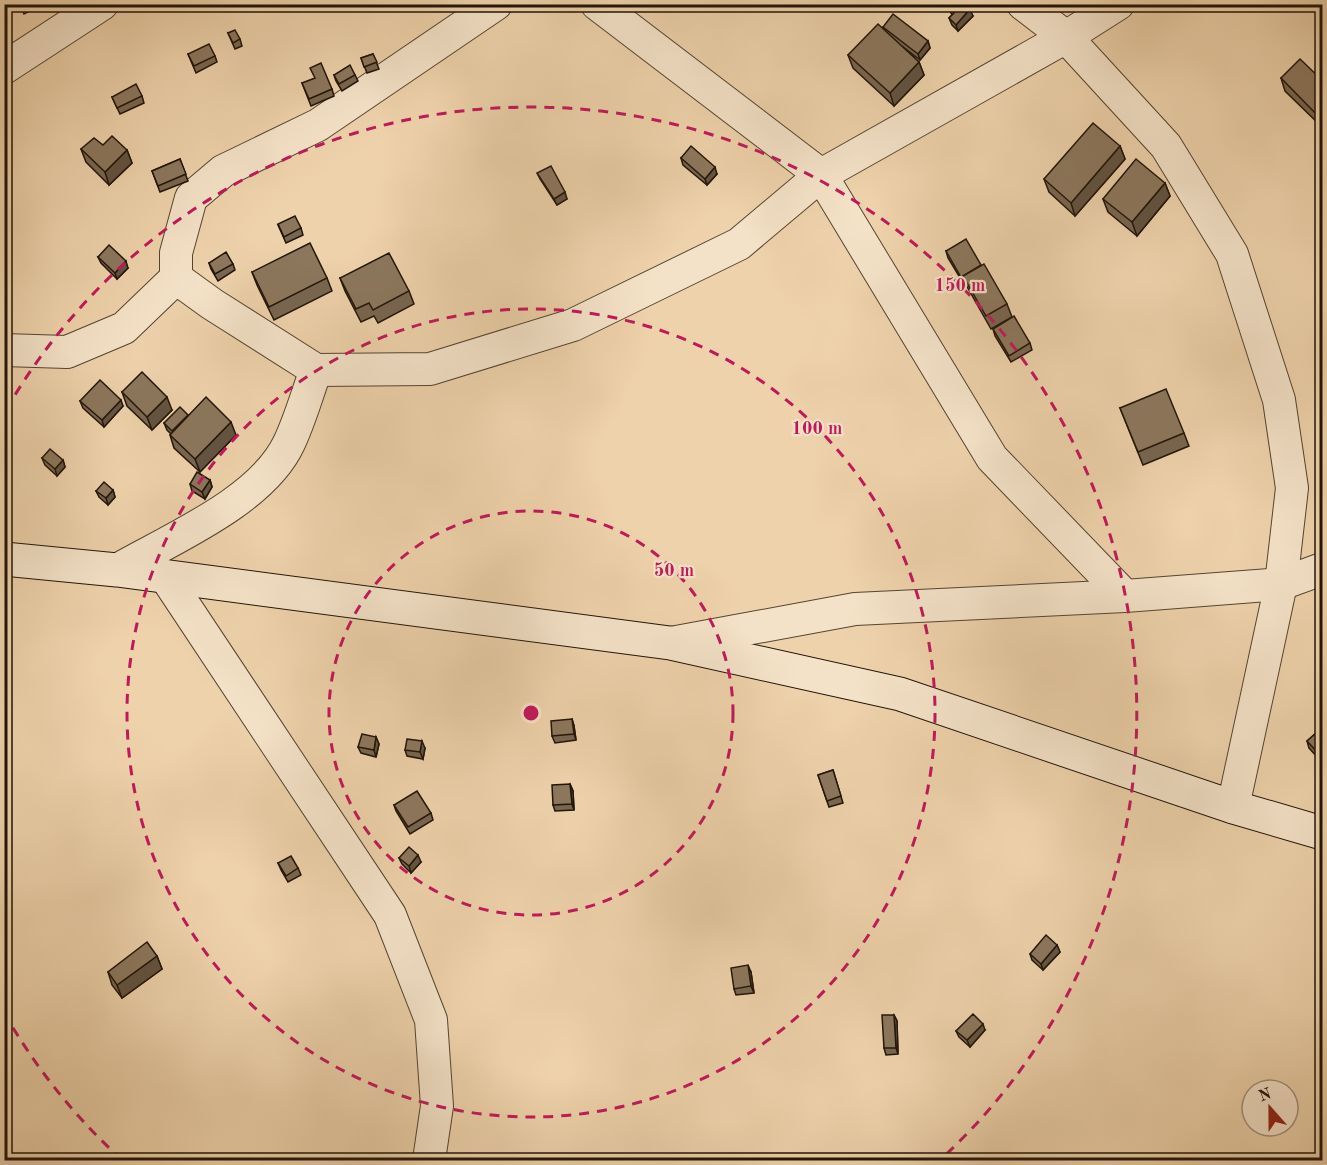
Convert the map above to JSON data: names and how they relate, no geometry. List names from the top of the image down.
{
  "north": "top",
  "rings": ["150 m", "100 m", "50 m"]
}
